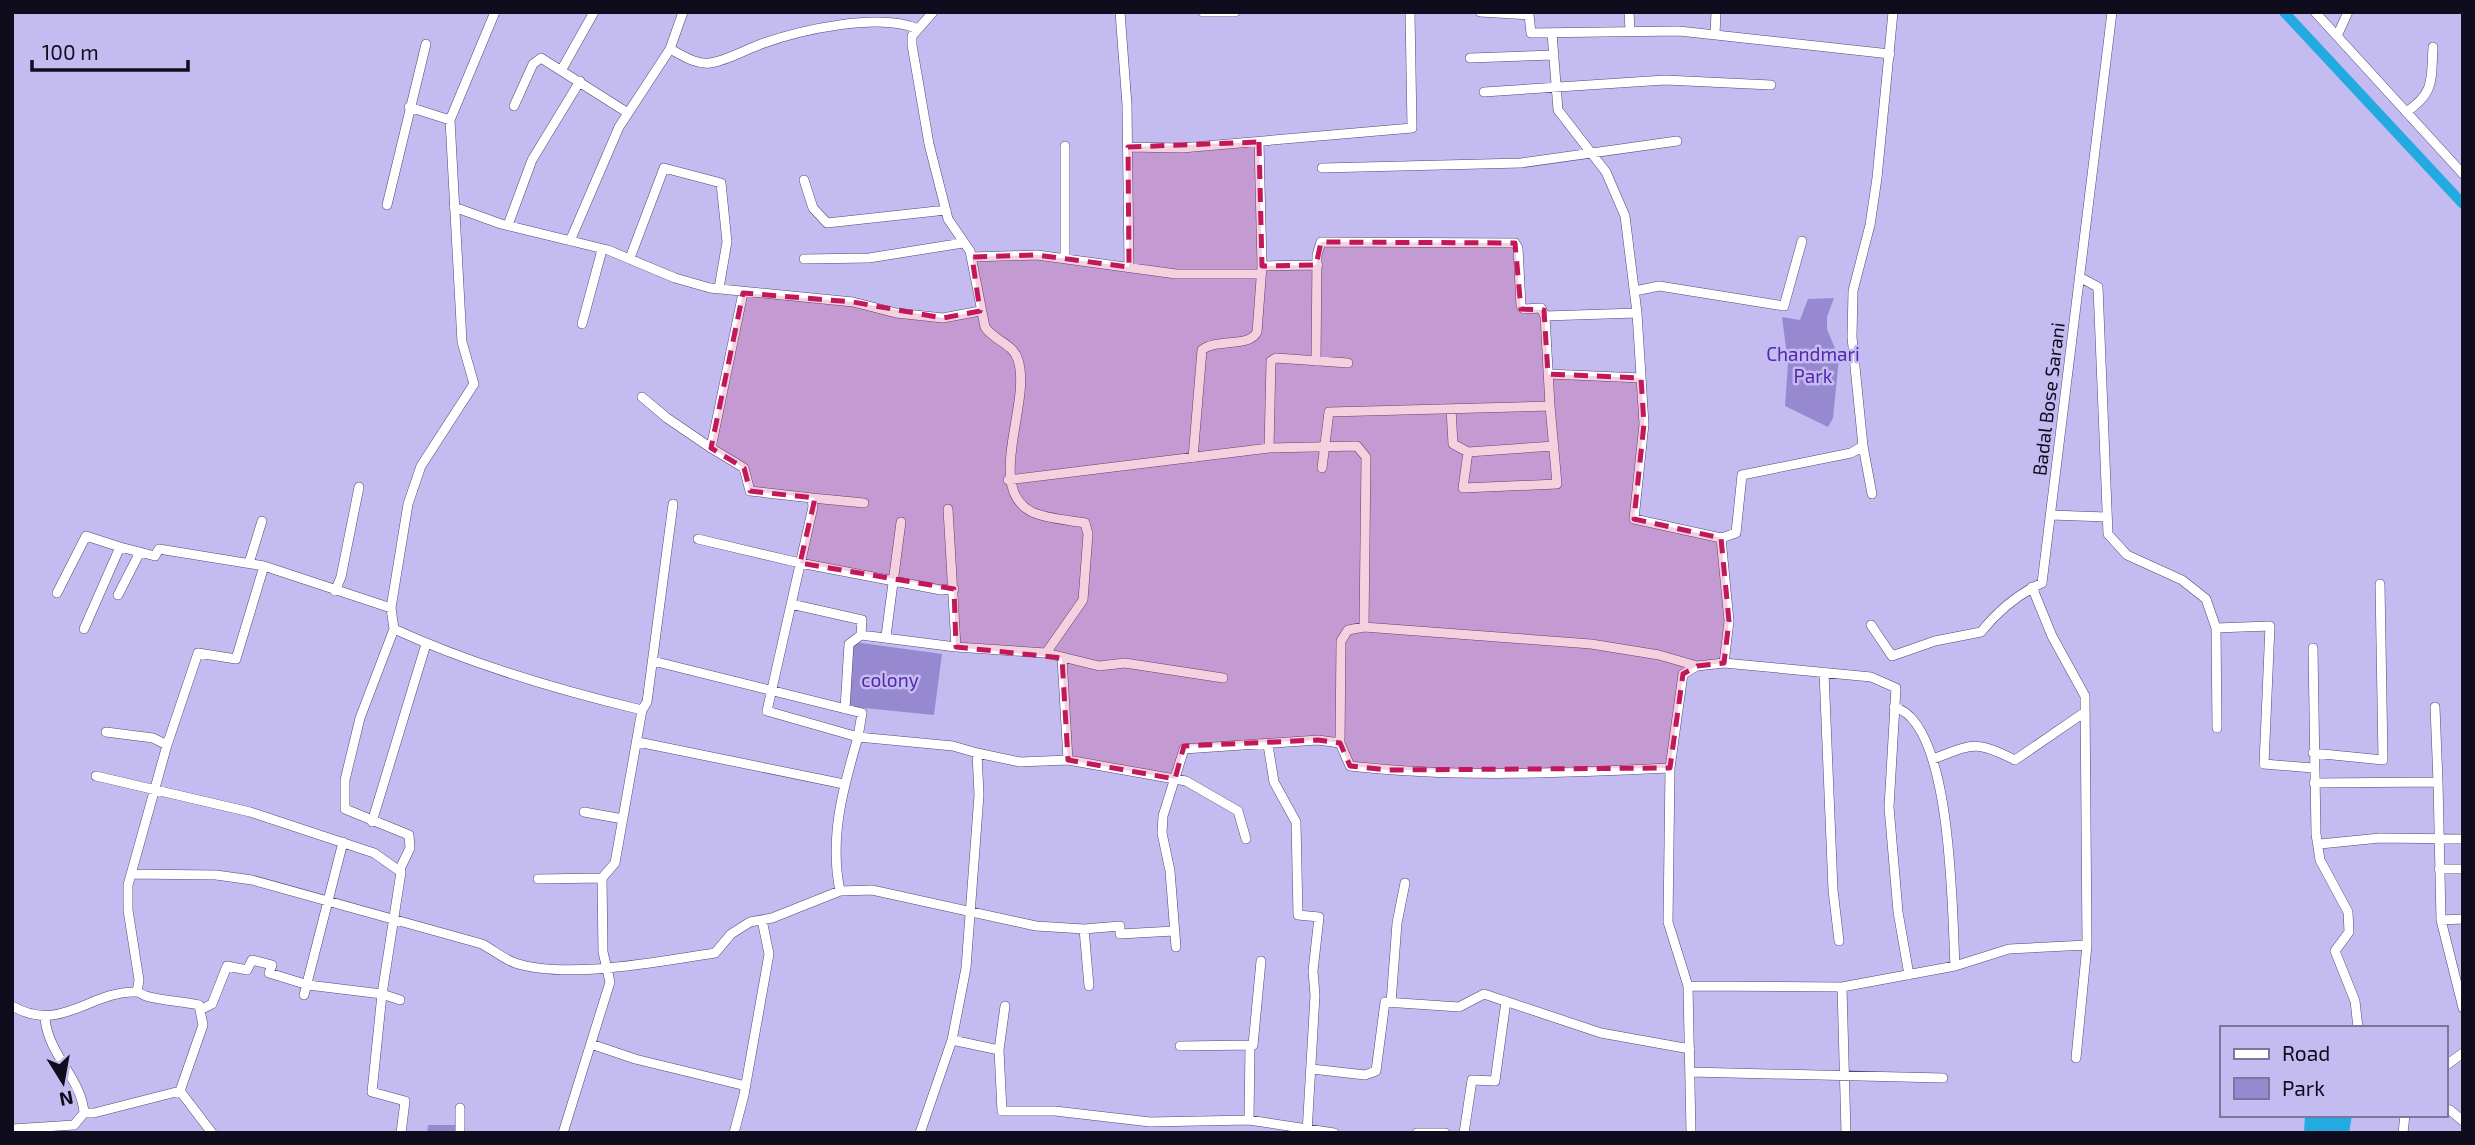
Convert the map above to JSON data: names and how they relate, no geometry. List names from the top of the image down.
{
  "streets": {
    "street": ["Badal Bose Sarani"]
  },
  "parks": ["Chandmari Park", "colony"],
  "legend": ["Road", "Park"],
  "scale_bar": "100 m",
  "north": "bottom"
}
